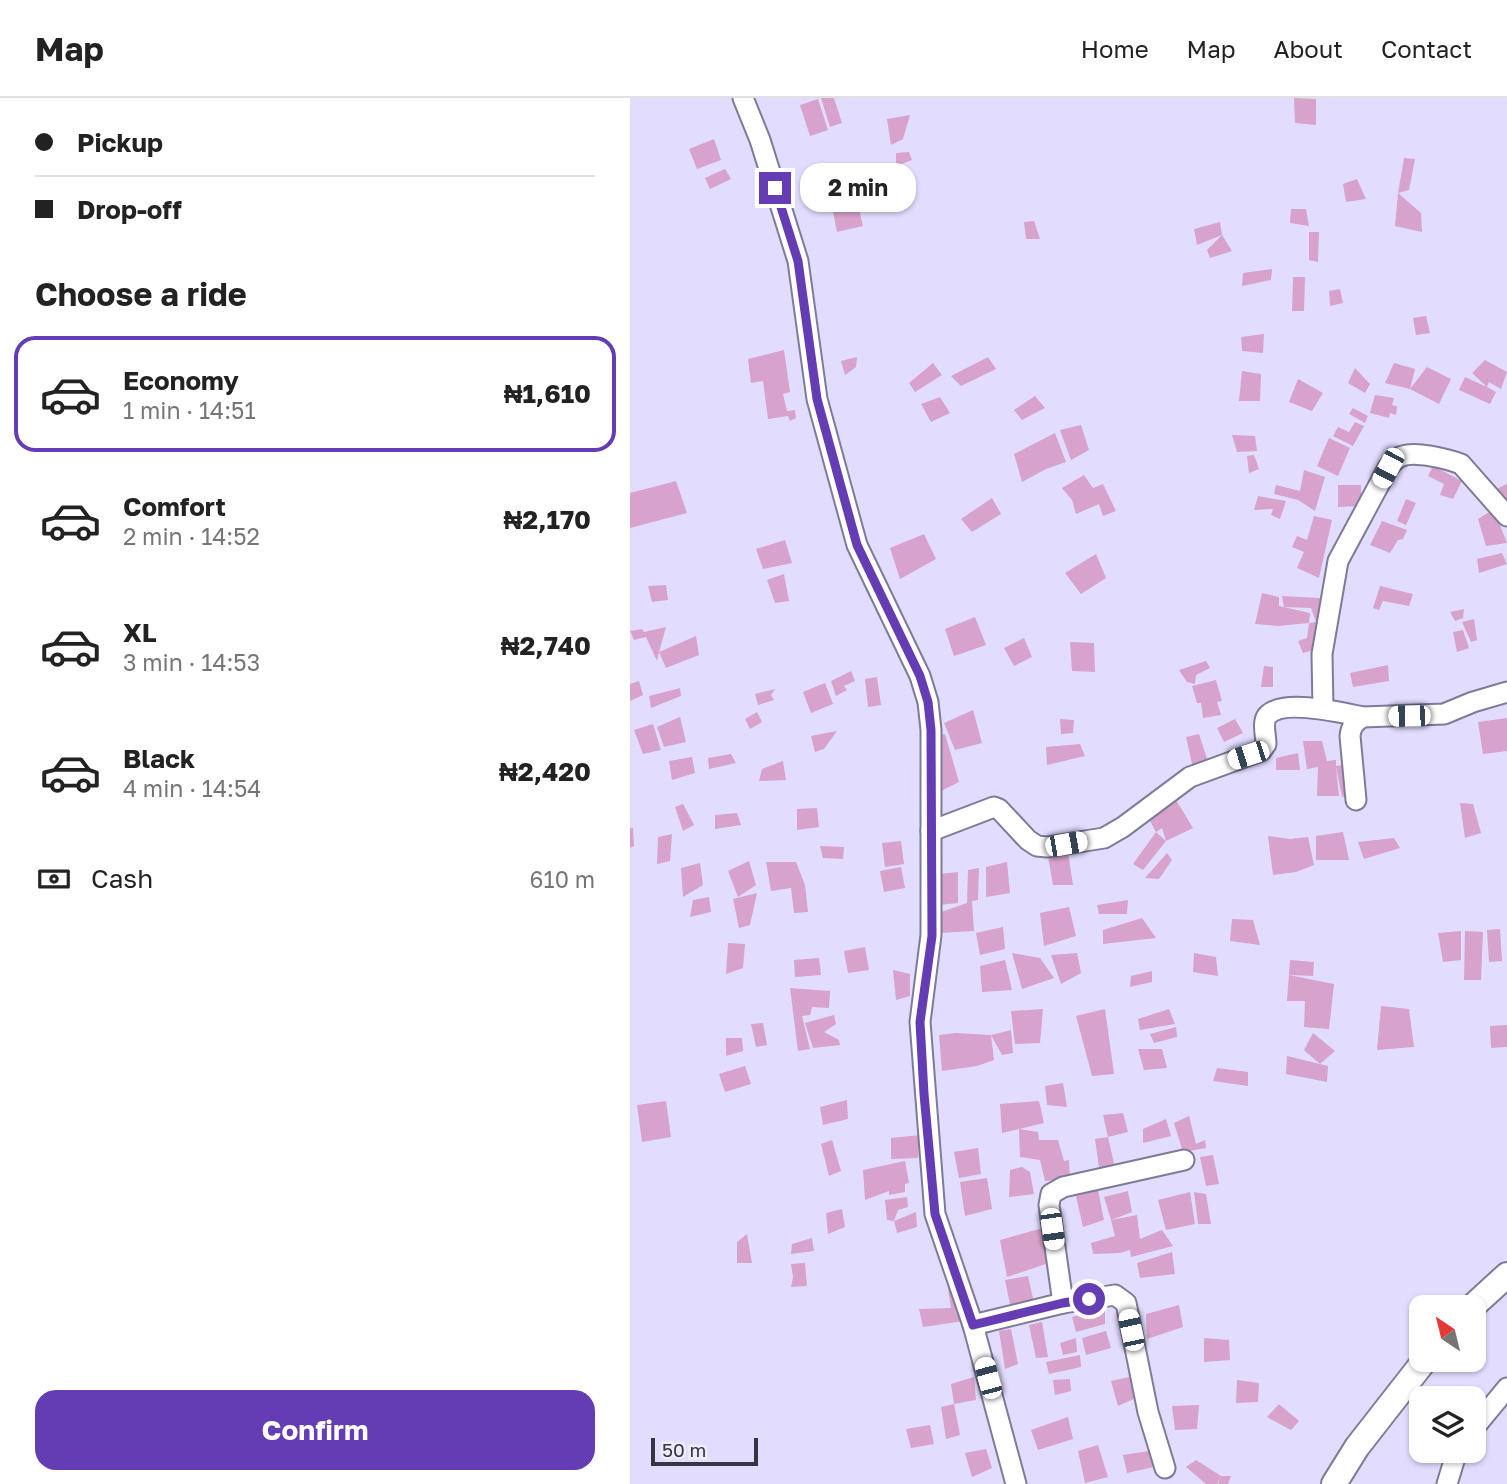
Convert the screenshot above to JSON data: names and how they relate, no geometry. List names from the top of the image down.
{
  "scale_bar": "50 m",
  "north": "top left",
  "page": {
    "header": "Map",
    "nav": [
      "Home",
      "Map",
      "About",
      "Contact"
    ],
    "banner": ["Pickup", "Drop-off"],
    "bubble": "2 min",
    "heading": "Choose a ride",
    "list": [
      {
        "name": "Economy",
        "note": "1 min · 14:51",
        "value": "₦1,610"
      },
      {
        "name": "Comfort",
        "note": "2 min · 14:52",
        "value": "₦2,170"
      },
      {
        "name": "XL",
        "note": "3 min · 14:53",
        "value": "₦2,740"
      },
      {
        "name": "Black",
        "note": "4 min · 14:54",
        "value": "₦2,420"
      }
    ],
    "pay": ["Cash", "610 m"],
    "buttons": "Confirm",
    "scale": "50 m"
  }
}
